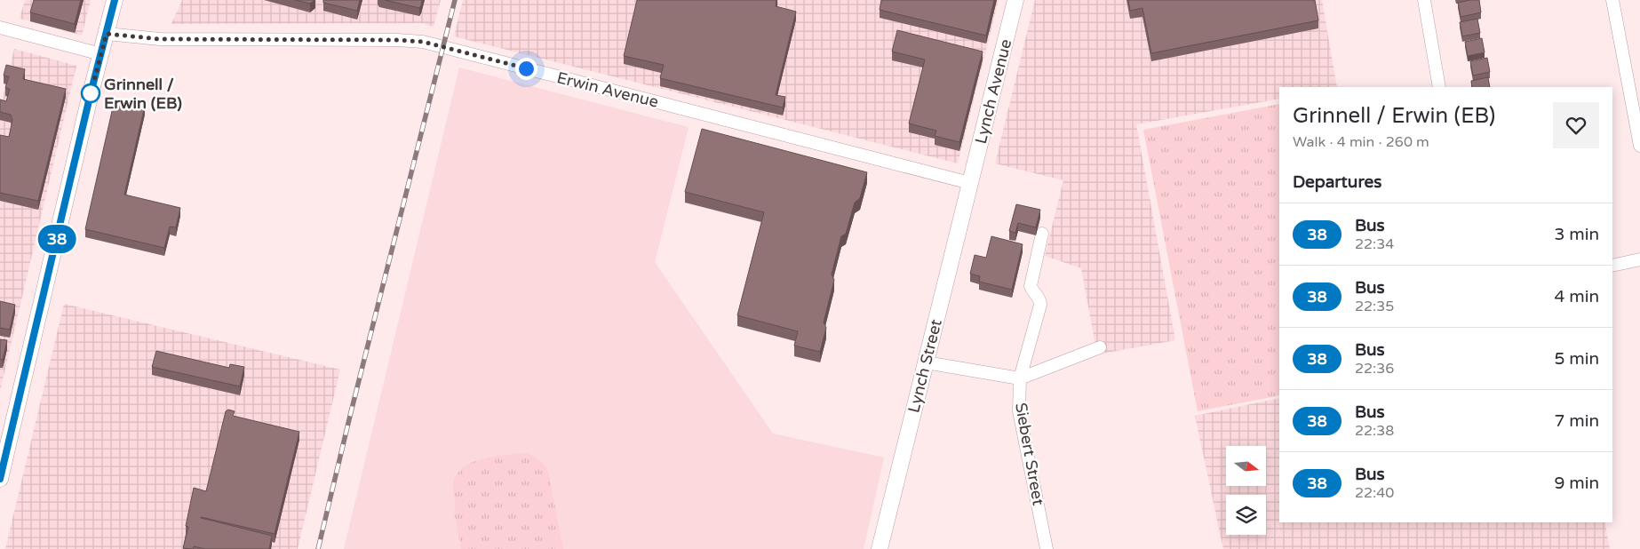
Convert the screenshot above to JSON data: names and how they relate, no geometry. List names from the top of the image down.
{
  "streets": {
    "street": [
      "Erwin Avenue",
      "Lynch Avenue",
      "Lynch Street",
      "Siebert Street"
    ]
  },
  "crossings": [
    ["Erwin Avenue", "Lynch Avenue"],
    ["Erwin Avenue", "Lynch Street"],
    ["Lynch Avenue", "Lynch Street"]
  ],
  "places": ["Grinnell / Erwin (EB)"],
  "lines": ["bus line 38"],
  "north": "right",
  "page": {
    "on_map": "38",
    "heading": [
      ["Grinnell / Erwin (EB)", "Walk · 4 min · 260 m"],
      "Departures"
    ],
    "list": [
      {
        "mark": "38",
        "name": "Bus",
        "note": "22:34",
        "value": "3 min"
      },
      {
        "mark": "38",
        "name": "Bus",
        "note": "22:35",
        "value": "4 min"
      },
      {
        "mark": "38",
        "name": "Bus",
        "note": "22:36",
        "value": "5 min"
      },
      {
        "mark": "38",
        "name": "Bus",
        "note": "22:38",
        "value": "7 min"
      },
      {
        "mark": "38",
        "name": "Bus",
        "note": "22:40",
        "value": "9 min"
      }
    ]
  }
}
